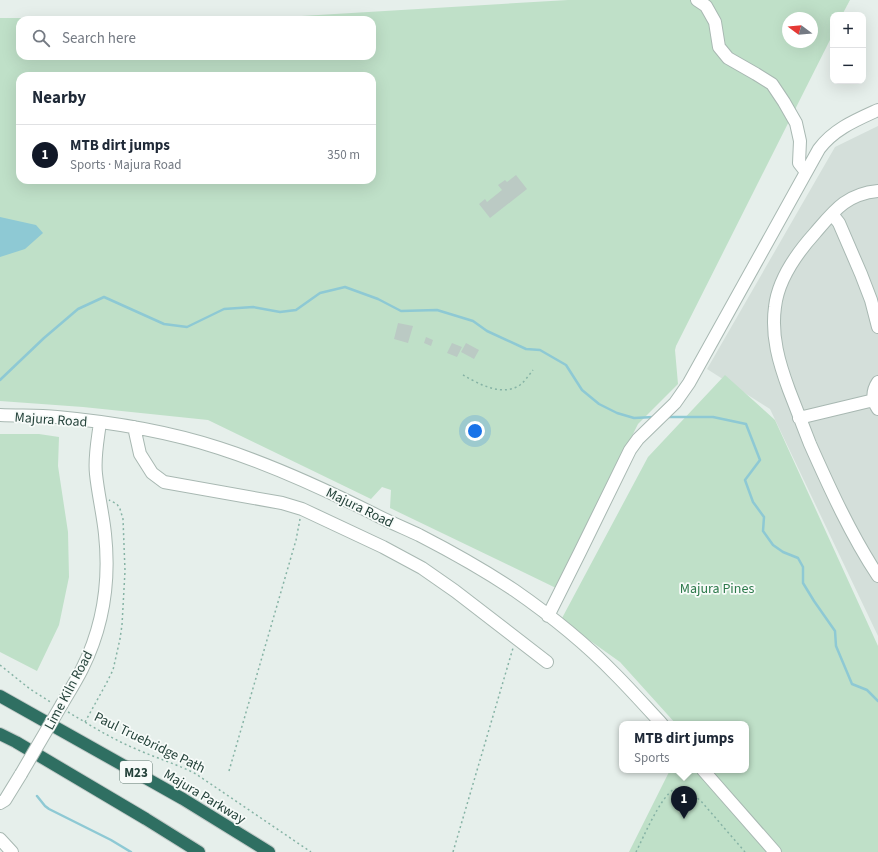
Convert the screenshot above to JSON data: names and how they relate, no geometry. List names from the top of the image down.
{
  "streets": {
    "highway": ["M23", "Majura Parkway"],
    "street": ["Majura Road", "Lime Kiln Road"],
    "path": ["Paul Truebridge Path"]
  },
  "crossings": [
    ["Majura Road", "Lime Kiln Road"],
    ["Lime Kiln Road", "Paul Truebridge Path"]
  ],
  "parks": ["Majura Pines"],
  "north": "left",
  "page": {
    "map_buttons": ["+", "−"],
    "search": "Search here",
    "heading": "Nearby",
    "list": [
      {
        "mark": "1",
        "name": "MTB dirt jumps",
        "note": "Sports · Majura Road",
        "value": "350 m"
      }
    ],
    "popup": ["MTB dirt jumps", "Sports"],
    "pins": "1"
  }
}
